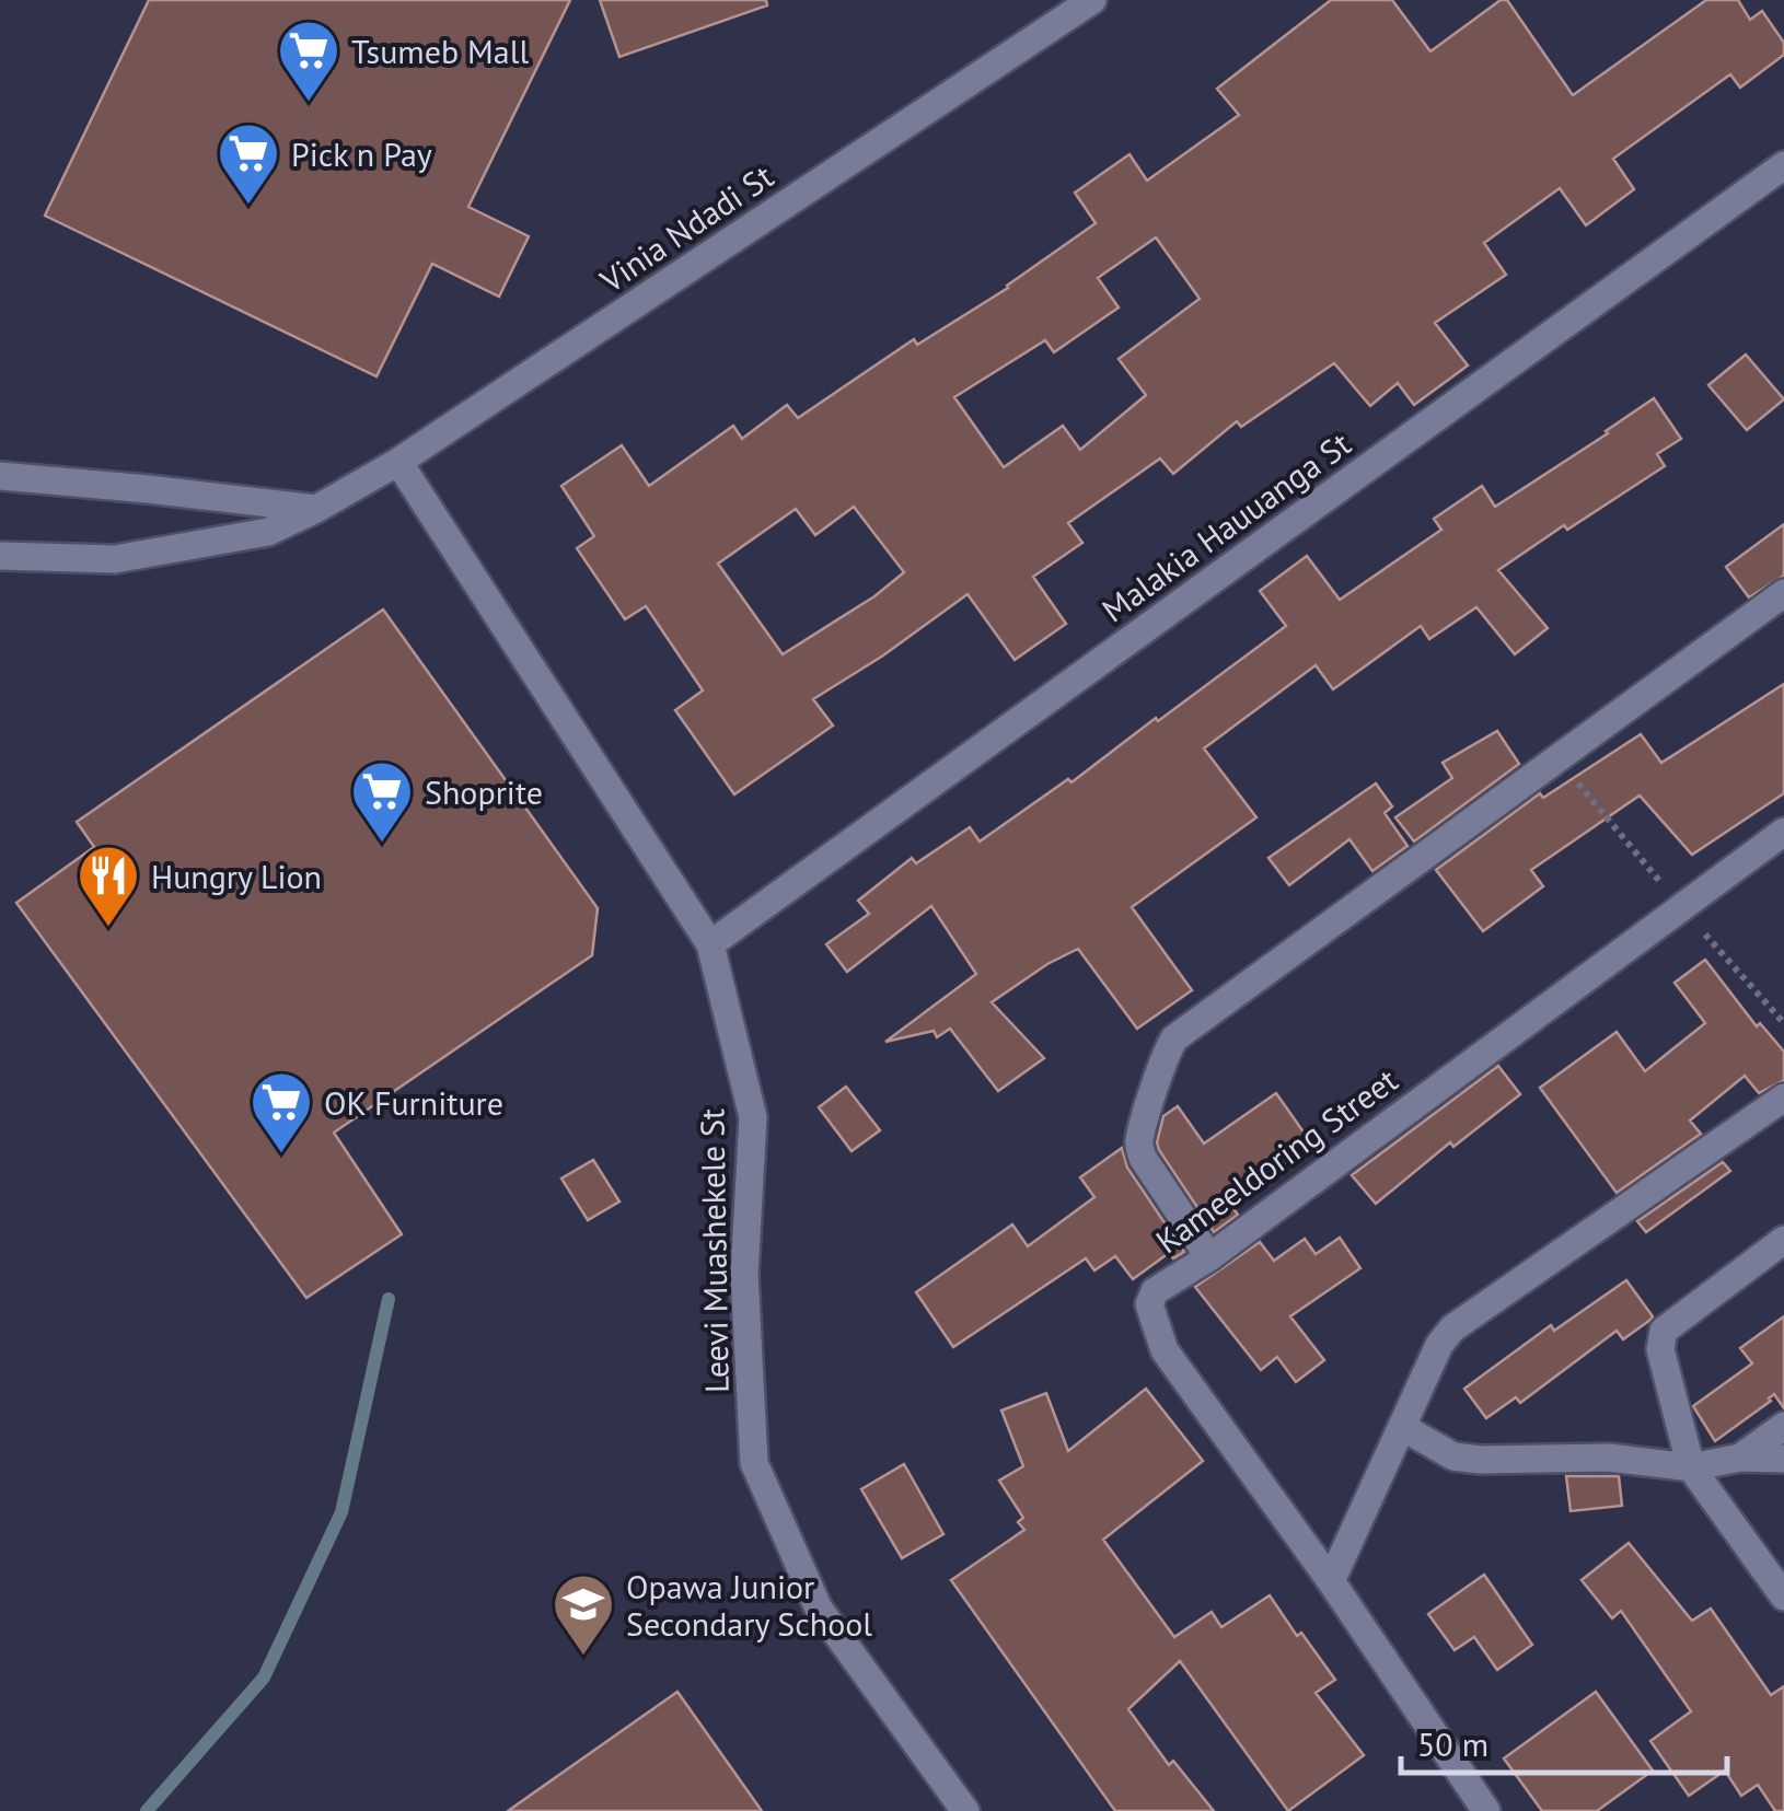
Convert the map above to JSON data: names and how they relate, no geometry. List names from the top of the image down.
{
  "streets": {
    "street": [
      "Vinia Ndadi St",
      "Malakia Hauuanga St",
      "Kameeldoring Street",
      "Leevi Muashekele St"
    ]
  },
  "crossings": [
    ["Vinia Ndadi St", "Leevi Muashekele St"],
    ["Malakia Hauuanga St", "Leevi Muashekele St"]
  ],
  "places": {
    "supermarket": [
      "Tsumeb Mall",
      "Pick n Pay",
      "Shoprite",
      "OK Furniture"
    ],
    "restaurant": ["Hungry Lion"],
    "school or university": ["Opawa Junior Secondary School"]
  },
  "scale_bar": "50 m"
}
